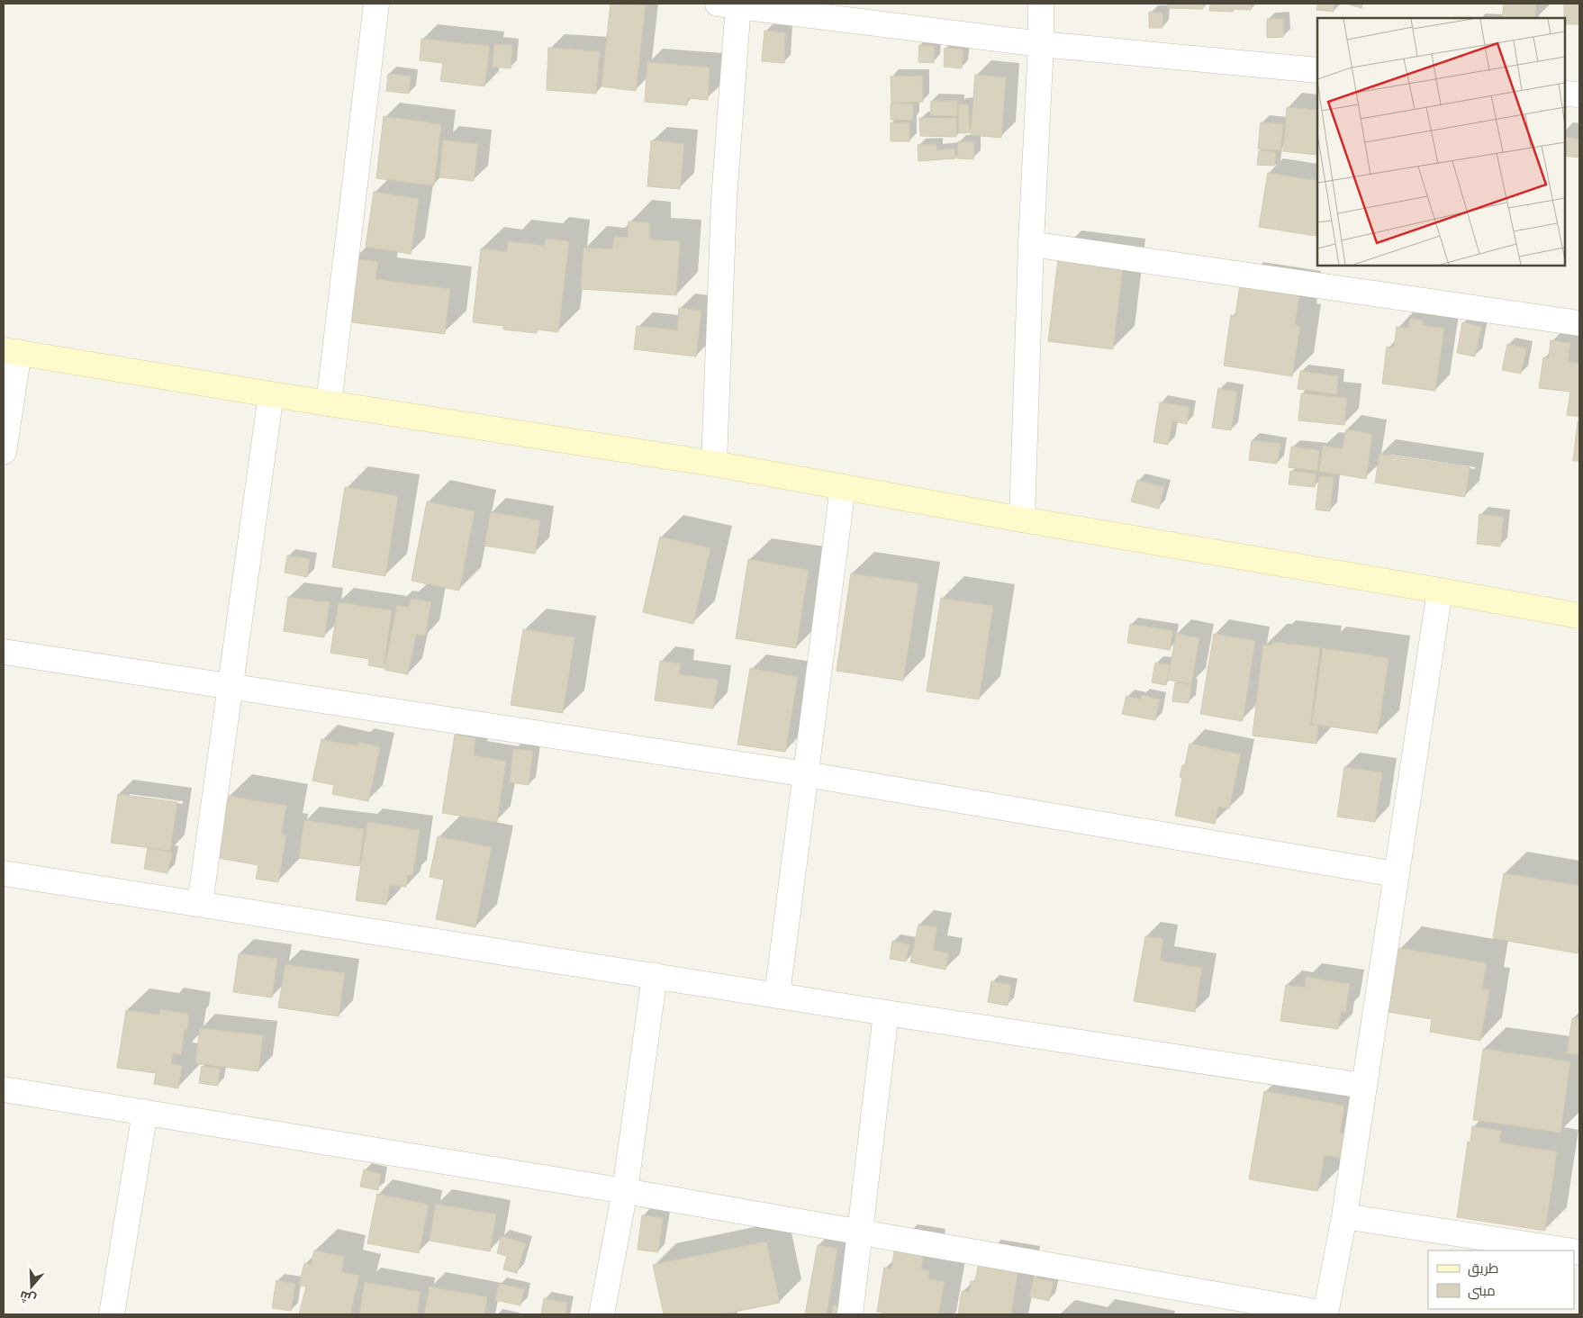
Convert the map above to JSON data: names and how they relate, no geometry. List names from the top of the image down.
{
  "legend": ["طريق", "مبنى"],
  "north": "bottom"
}
